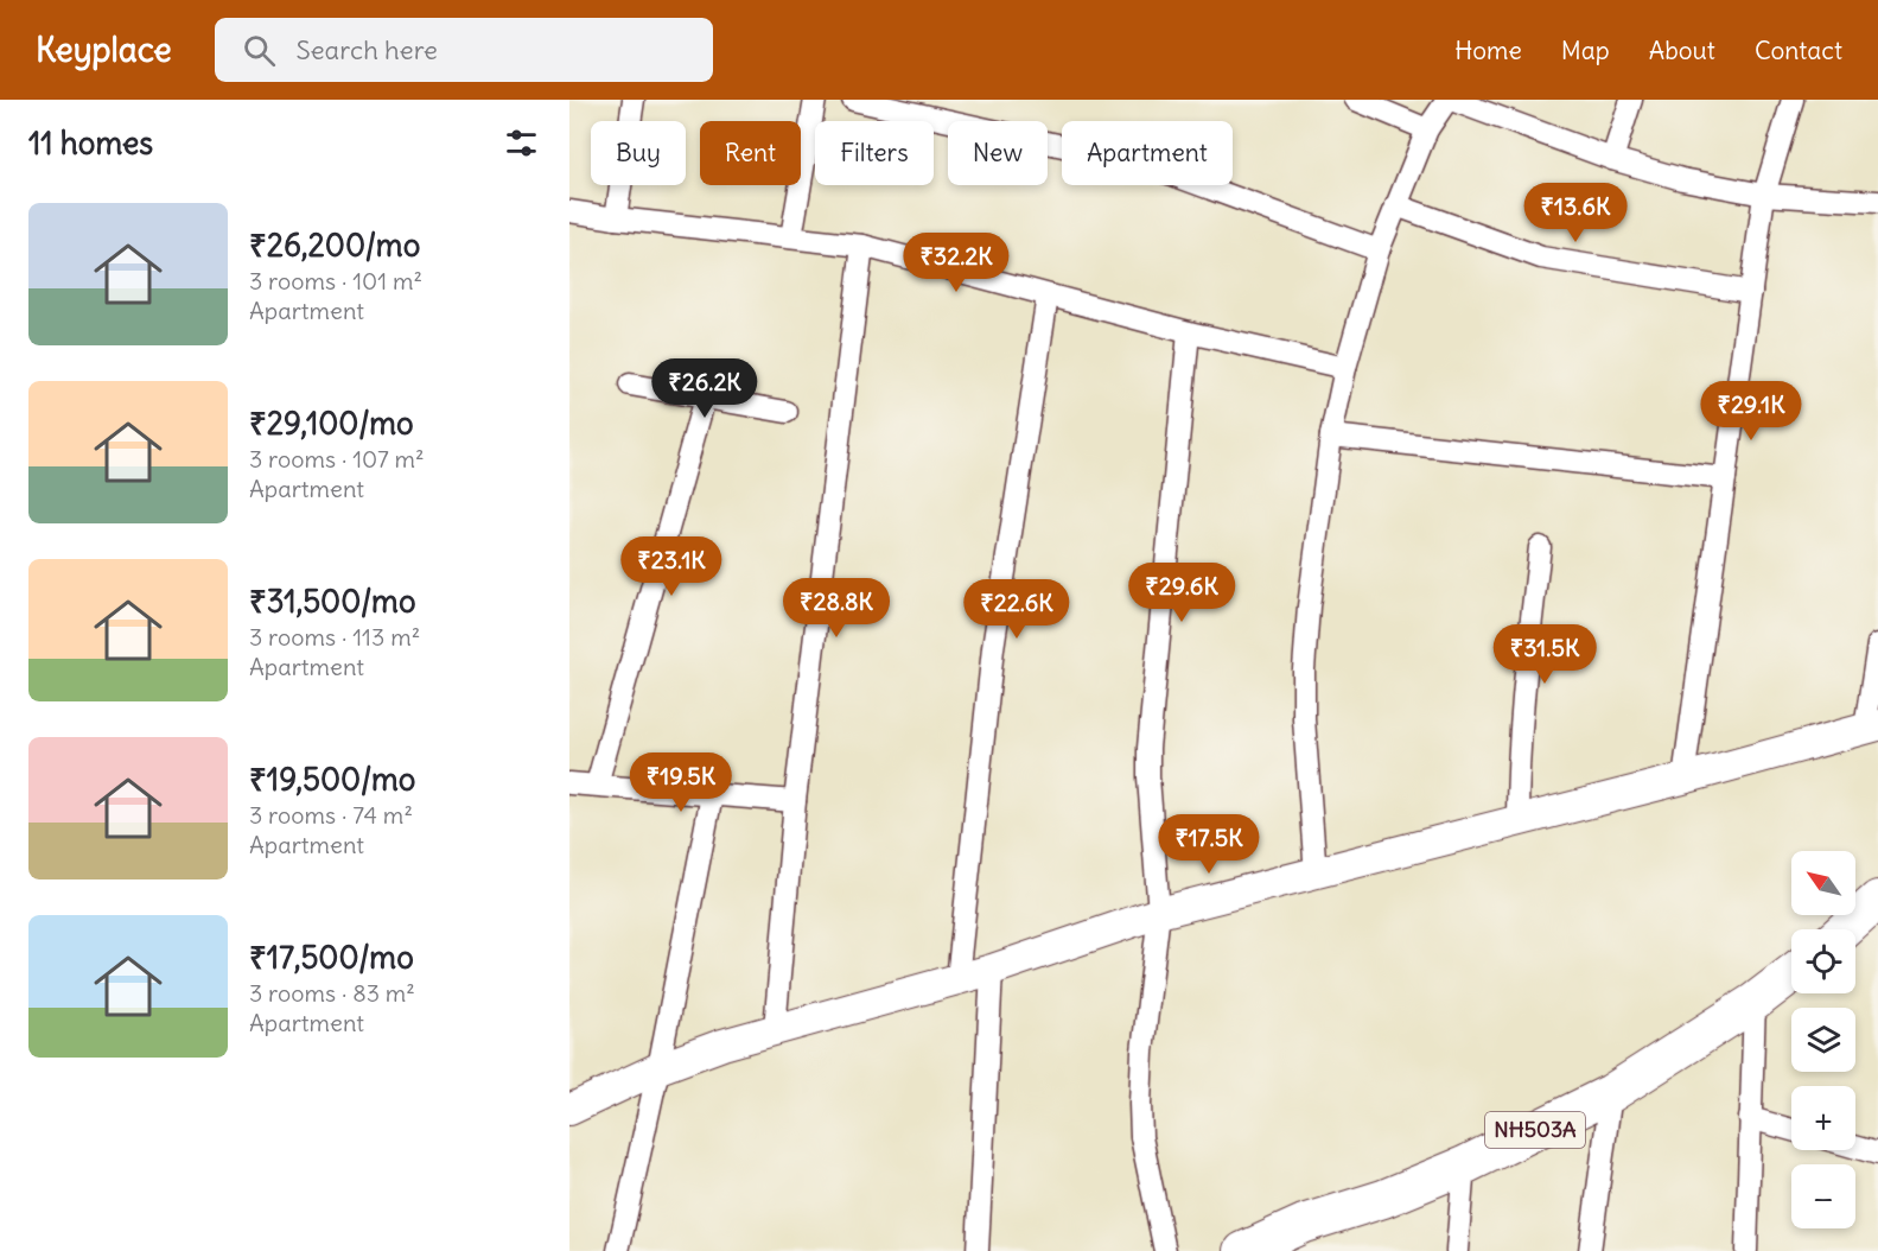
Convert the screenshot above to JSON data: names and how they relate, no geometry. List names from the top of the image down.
{
  "streets": {
    "highway": ["NH503A"]
  },
  "north": "top left",
  "page": {
    "header": "Keyplace",
    "search": "Search here",
    "nav": [
      "Home",
      "Map",
      "About",
      "Contact"
    ],
    "heading": "11 homes",
    "chip": [
      "Buy",
      "Rent",
      "Filters",
      "New",
      "Apartment"
    ],
    "price": [
      "₹13.6K",
      "₹32.2K",
      "₹26.2K",
      "₹29.1K",
      "₹23.1K",
      "₹29.6K",
      "₹28.8K",
      "₹22.6K",
      "₹31.5K",
      "₹19.5K",
      "₹17.5K"
    ],
    "list": [
      {
        "name": "₹26,200/mo",
        "note": "3 rooms · 101 m² · Apartment"
      },
      {
        "name": "₹29,100/mo",
        "note": "3 rooms · 107 m² · Apartment"
      },
      {
        "name": "₹31,500/mo",
        "note": "3 rooms · 113 m² · Apartment"
      },
      {
        "name": "₹19,500/mo",
        "note": "3 rooms · 74 m² · Apartment"
      },
      {
        "name": "₹17,500/mo",
        "note": "3 rooms · 83 m² · Apartment"
      }
    ],
    "map_buttons": ["+", "−"]
  }
}
